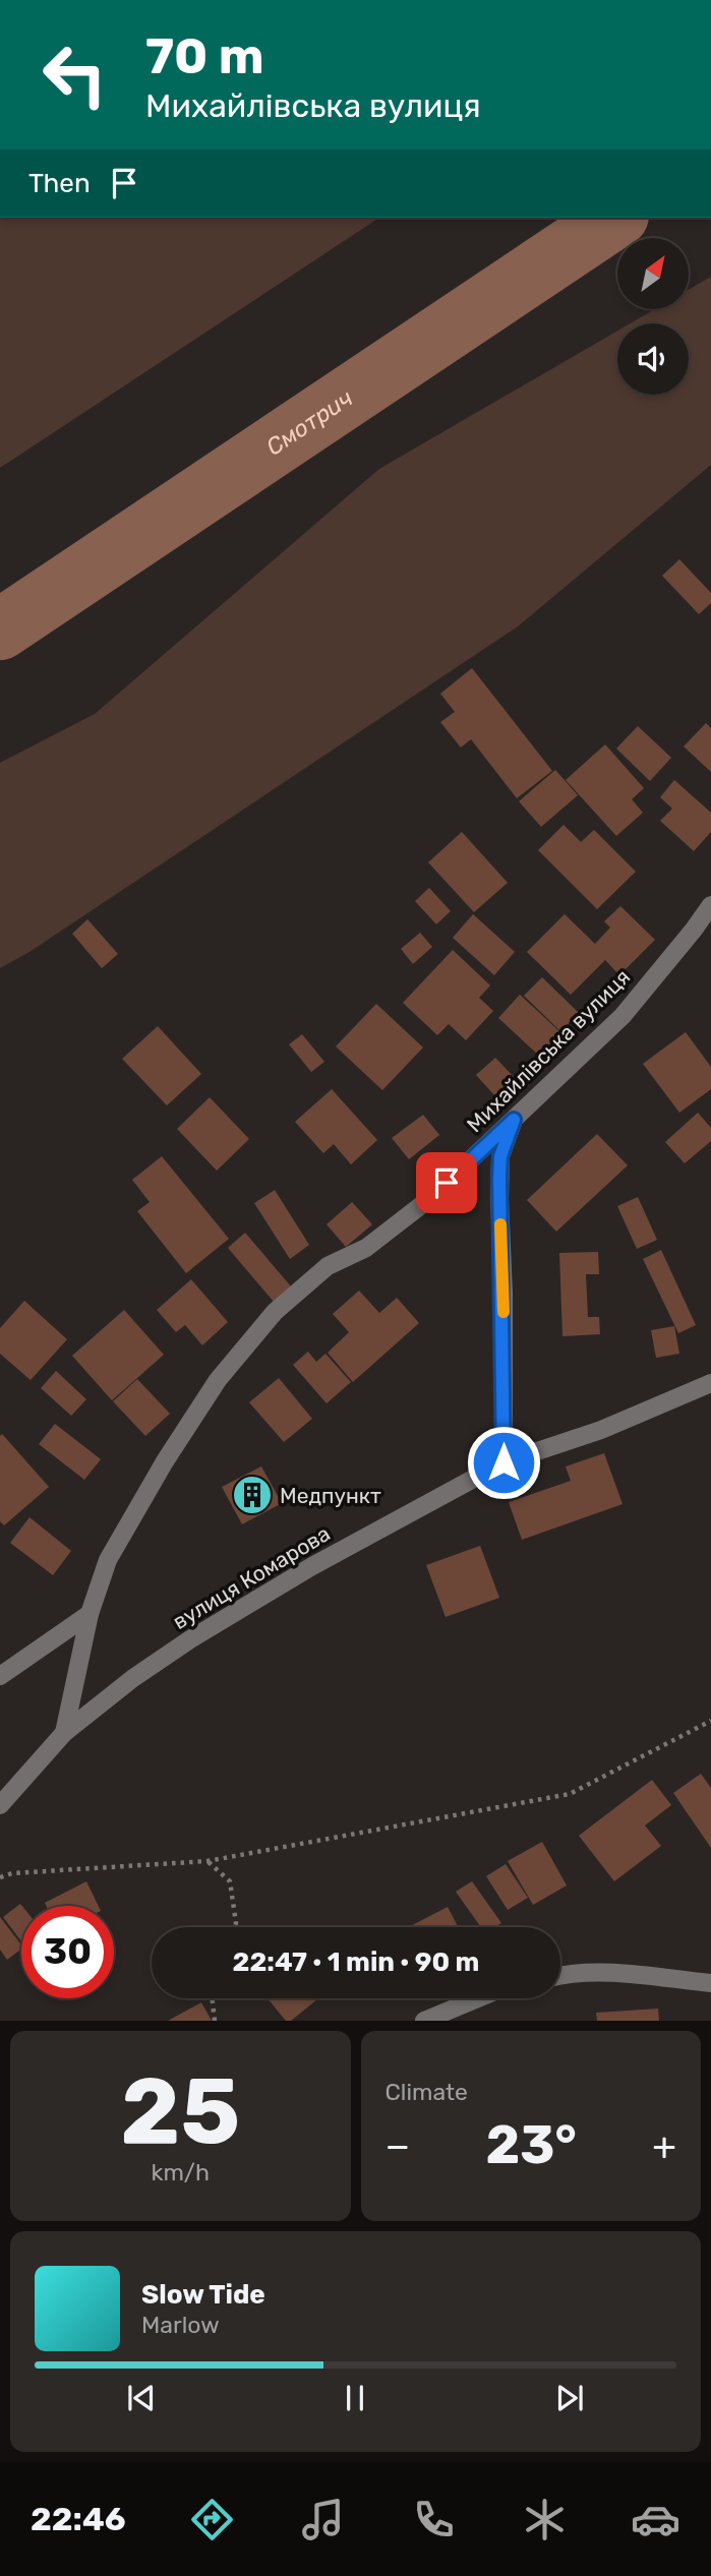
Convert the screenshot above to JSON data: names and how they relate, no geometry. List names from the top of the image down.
{
  "streets": {
    "street": ["Михайлівська вулиця", "вулиця Комарова"]
  },
  "crossings": [
    ["Михайлівська вулиця", "вулиця Комарова"]
  ],
  "water": ["Смотрич"],
  "places": {
    "building": ["Медпункт"]
  },
  "north": "top right",
  "page": {
    "turn": ["70 m", "Михайлівська вулиця"],
    "then": "Then",
    "limit": "30",
    "trip": "22:47 · 1 min · 90 m",
    "tile": [
      ["25", "km/h"],
      "Climate"
    ],
    "heat": ["−", "23°", "+"],
    "song": ["Slow Tide", "Marlow"],
    "tabs": "22:46"
  }
}
